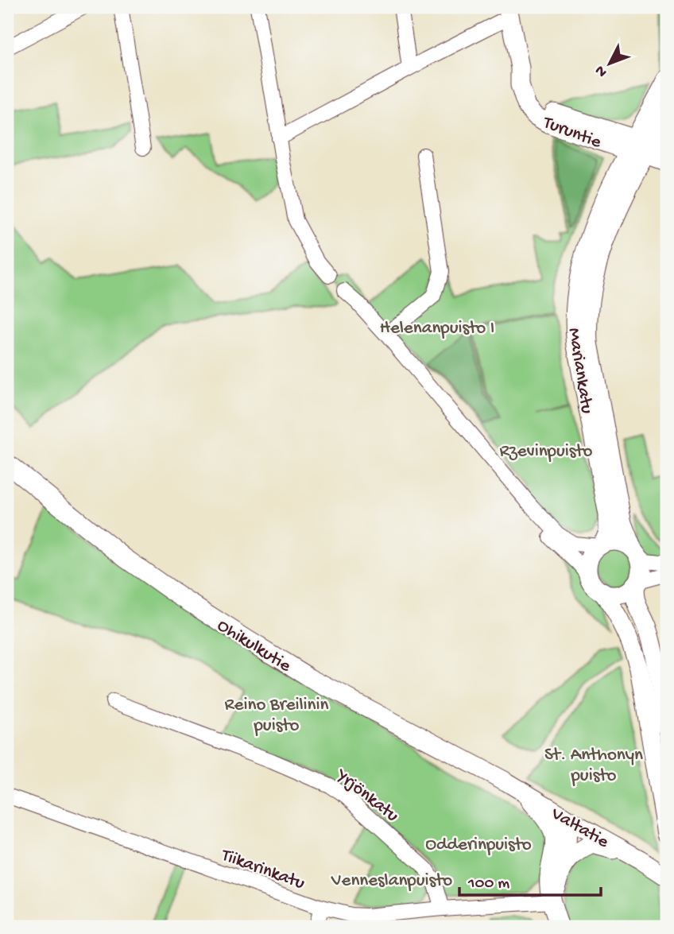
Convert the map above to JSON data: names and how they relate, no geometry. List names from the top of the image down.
{
  "streets": {
    "main road": [
      "Turuntie",
      "Mariankatu",
      "Ohikulkutie",
      "Valtatie"
    ],
    "street": ["Yrjönkatu", "Tiikarinkatu"]
  },
  "crossings": [
    ["Turuntie", "Mariankatu"],
    ["Ohikulkutie", "Valtatie"],
    ["Yrjönkatu", "Tiikarinkatu"]
  ],
  "parks": [
    "Helenanpuisto I",
    "Rzevinpuisto",
    "Reino Breilinin puisto",
    "St. Anthonyn puisto",
    "Odderinpuisto",
    "Venneslanpuisto"
  ],
  "scale_bar": "100 m",
  "north": "bottom left"
}
